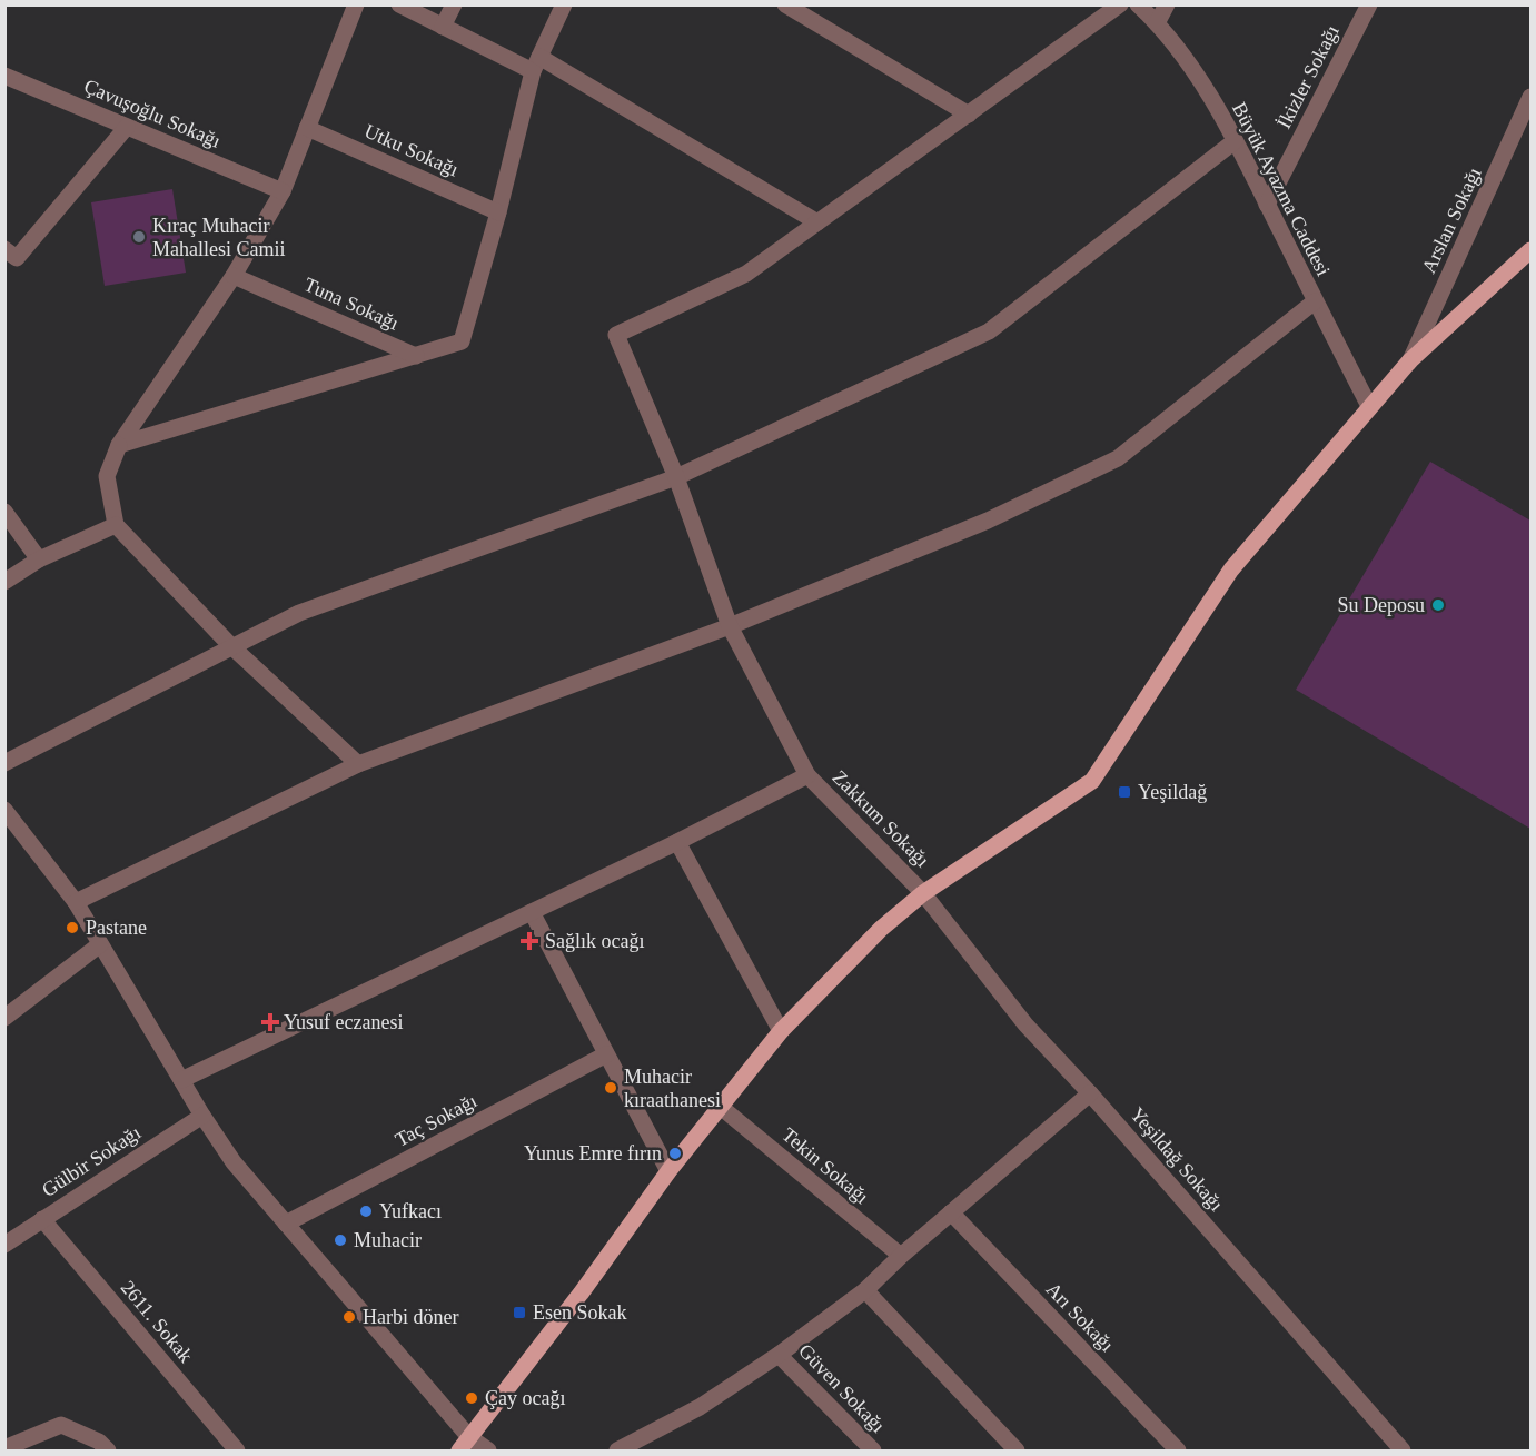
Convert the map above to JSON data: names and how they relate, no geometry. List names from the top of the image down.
{
  "streets": {
    "street": [
      "İkizler Sokağı",
      "Çavuşoğlu Sokağı",
      "Utku Sokağı",
      "Büyük Ayazma Caddesi",
      "Arslan Sokağı",
      "Tuna Sokağı",
      "Zakkum Sokağı",
      "Taç Sokağı",
      "Yeşildağ Sokağı",
      "Gülbir Sokağı",
      "Tekin Sokağı",
      "Arı Sokağı",
      "2611. Sokak",
      "Güven Sokağı"
    ]
  },
  "crossings": [
    ["İkizler Sokağı", "Büyük Ayazma Caddesi"],
    ["Zakkum Sokağı", "Yeşildağ Sokağı"],
    ["Gülbir Sokağı", "2611. Sokak"]
  ],
  "places": {
    "other": [
      "Kıraç Muhacir Mahallesi Camii",
      "Su Deposu",
      "Pastane",
      "Muhacir kıraathanesi",
      "Yunus Emre fırın",
      "Yufkacı",
      "Muhacir",
      "Harbi döner",
      "Çay ocağı"
    ],
    "transit": ["Yeşildağ", "Esen Sokak"],
    "health": ["Sağlık ocağı", "Yusuf eczanesi"]
  }
}
